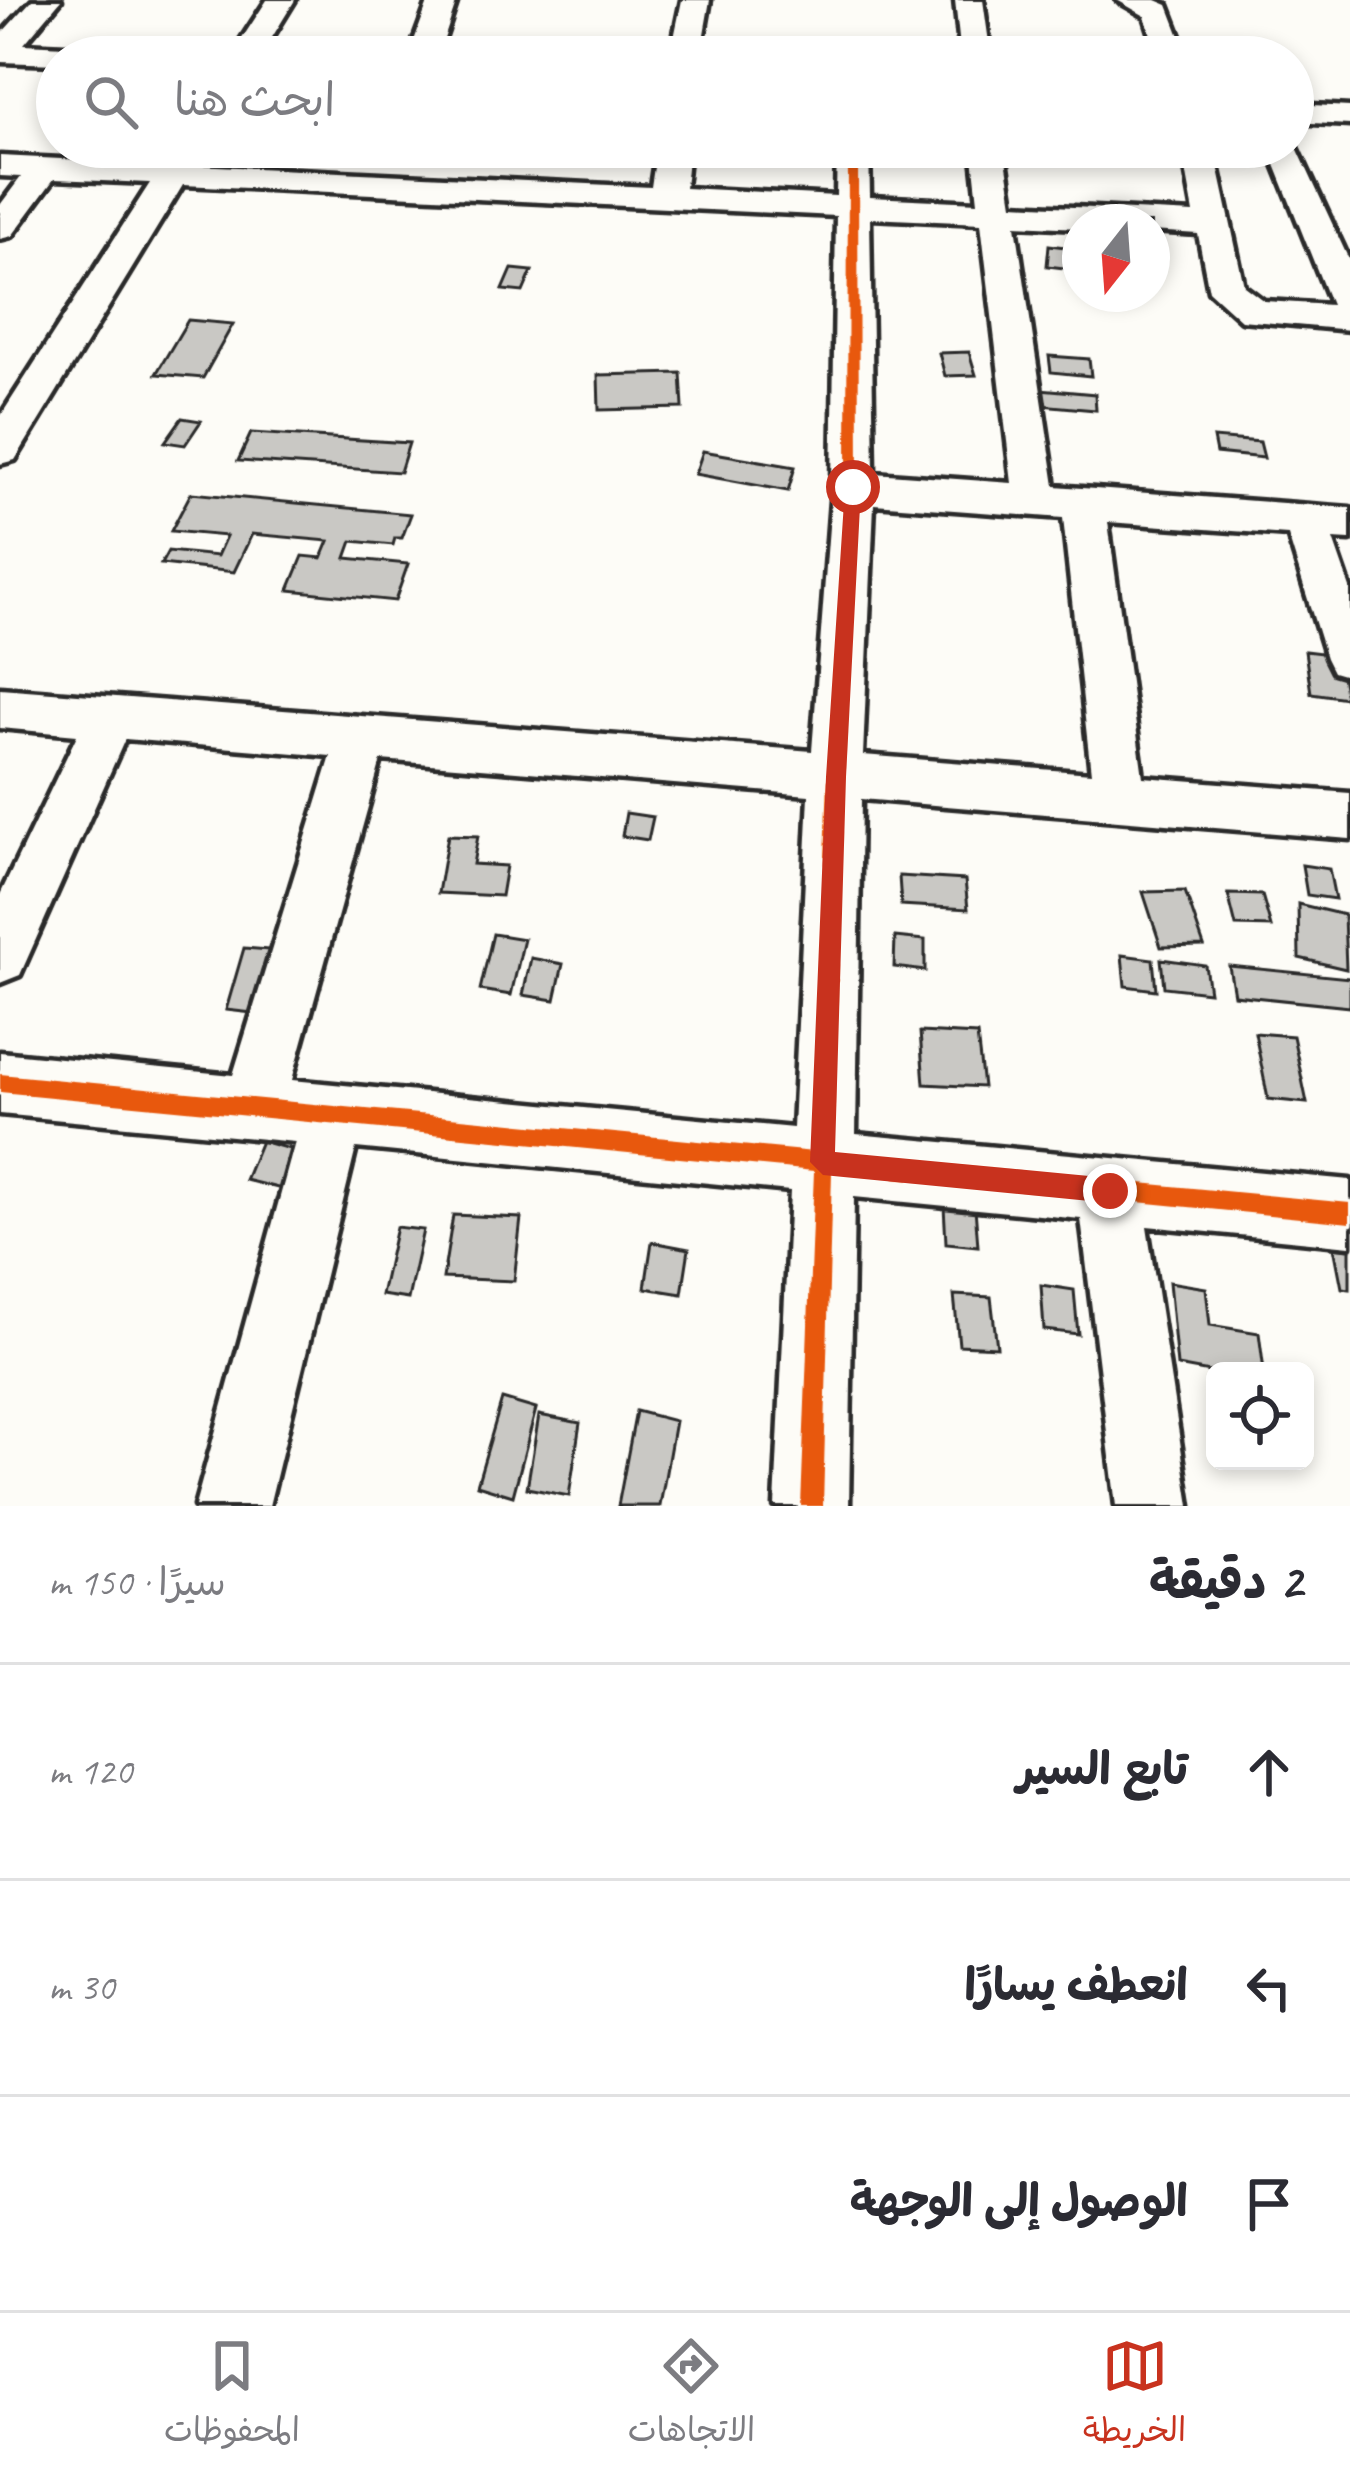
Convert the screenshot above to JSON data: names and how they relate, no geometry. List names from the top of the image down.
{
  "north": "bottom",
  "page": {
    "search": "ابحث هنا",
    "heading": ["2 دقيقة", "سيرًا · 150 m"],
    "list": [
      ["تابع السير", "120 m"],
      ["انعطف يسارًا", "30 m"],
      "الوصول إلى الوجهة"
    ],
    "nav": ["الخريطة", "الاتجاهات", "المحفوظات"]
  }
}
